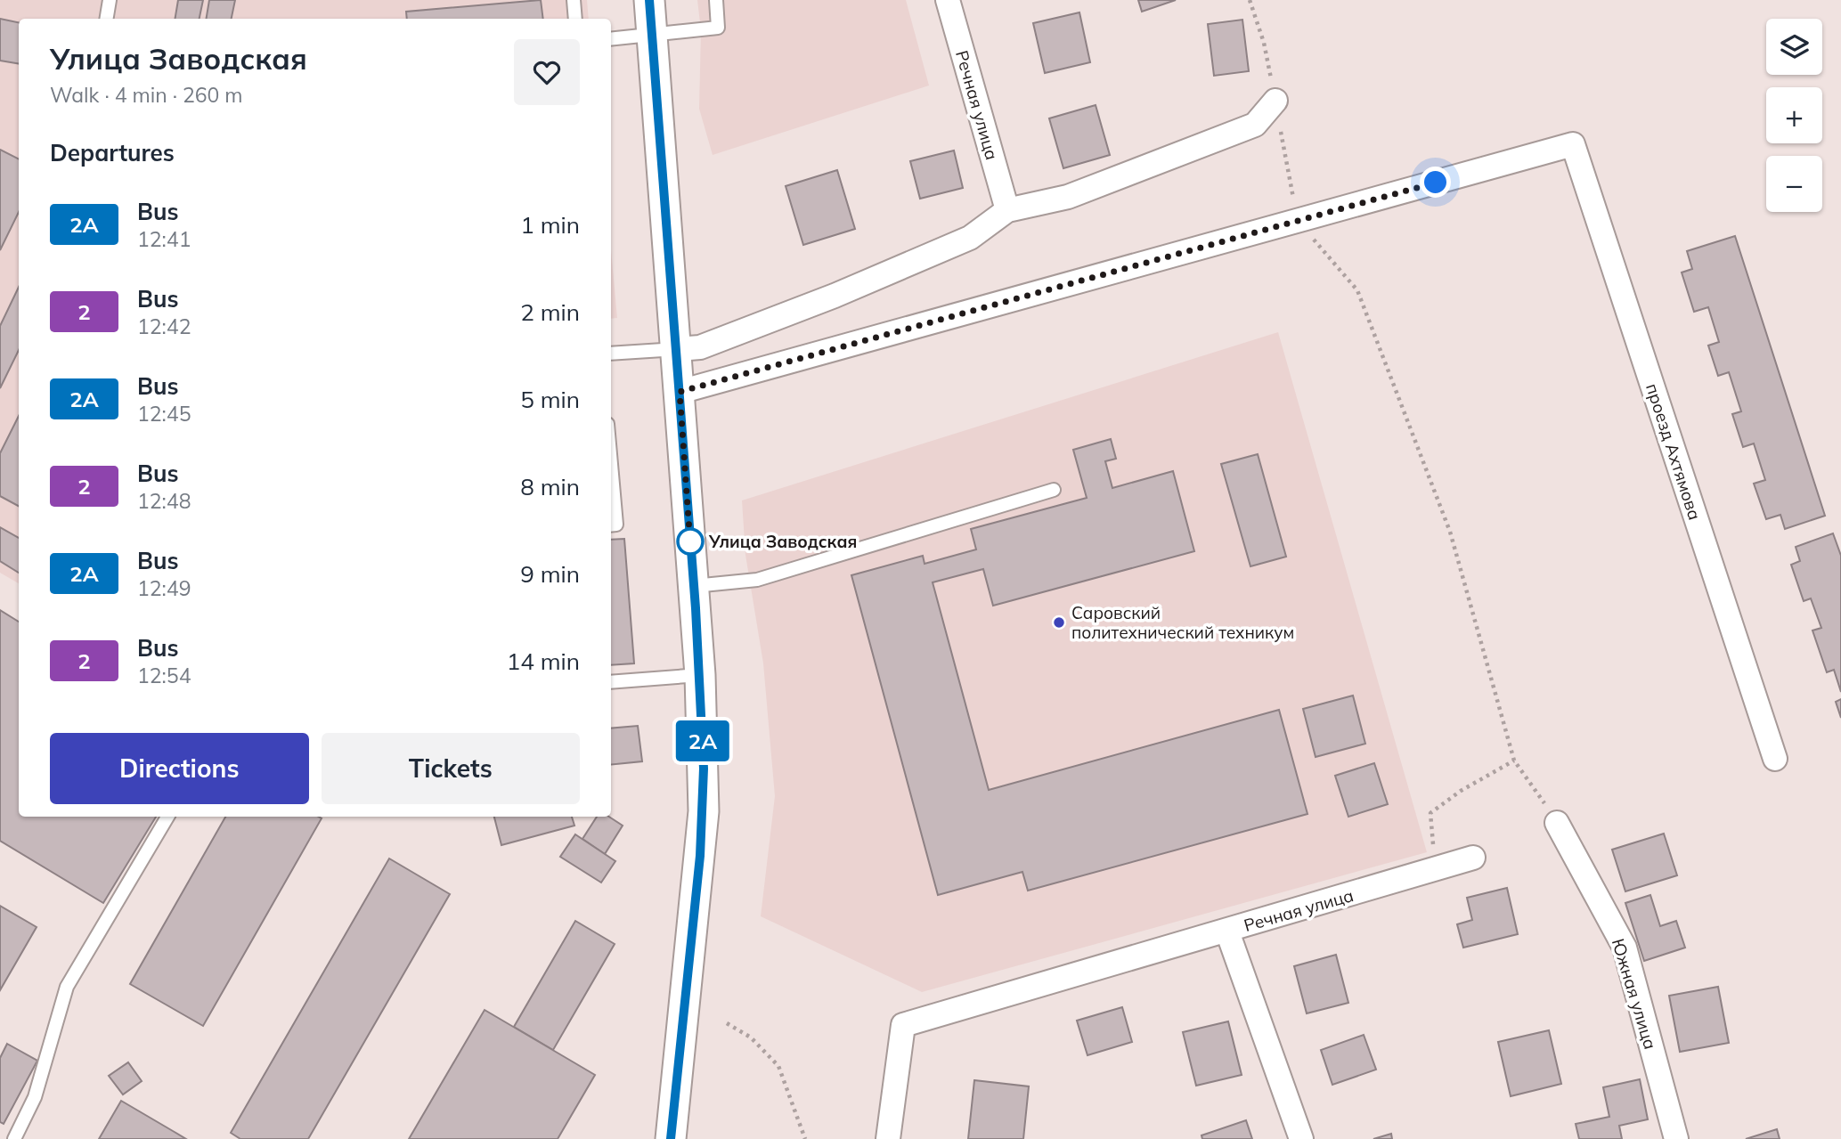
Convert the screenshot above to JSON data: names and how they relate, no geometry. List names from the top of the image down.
{
  "streets": {
    "street": ["Речная улица", "проезд Ахтямова", "Южная улица"]
  },
  "places": ["Улица Заводская", "Саровский политехнический техникум"],
  "lines": ["bus line 2А"],
  "page": {
    "on_map": "2А",
    "map_buttons": ["+", "−"],
    "heading": [
      ["Улица Заводская", "Walk · 4 min · 260 m"],
      "Departures"
    ],
    "list": [
      {
        "mark": "2А",
        "name": "Bus",
        "note": "12:41",
        "value": "1 min"
      },
      {
        "mark": "2",
        "name": "Bus",
        "note": "12:42",
        "value": "2 min"
      },
      {
        "mark": "2А",
        "name": "Bus",
        "note": "12:45",
        "value": "5 min"
      },
      {
        "mark": "2",
        "name": "Bus",
        "note": "12:48",
        "value": "8 min"
      },
      {
        "mark": "2А",
        "name": "Bus",
        "note": "12:49",
        "value": "9 min"
      },
      {
        "mark": "2",
        "name": "Bus",
        "note": "12:54",
        "value": "14 min"
      }
    ],
    "buttons": ["Directions", "Tickets"]
  }
}
